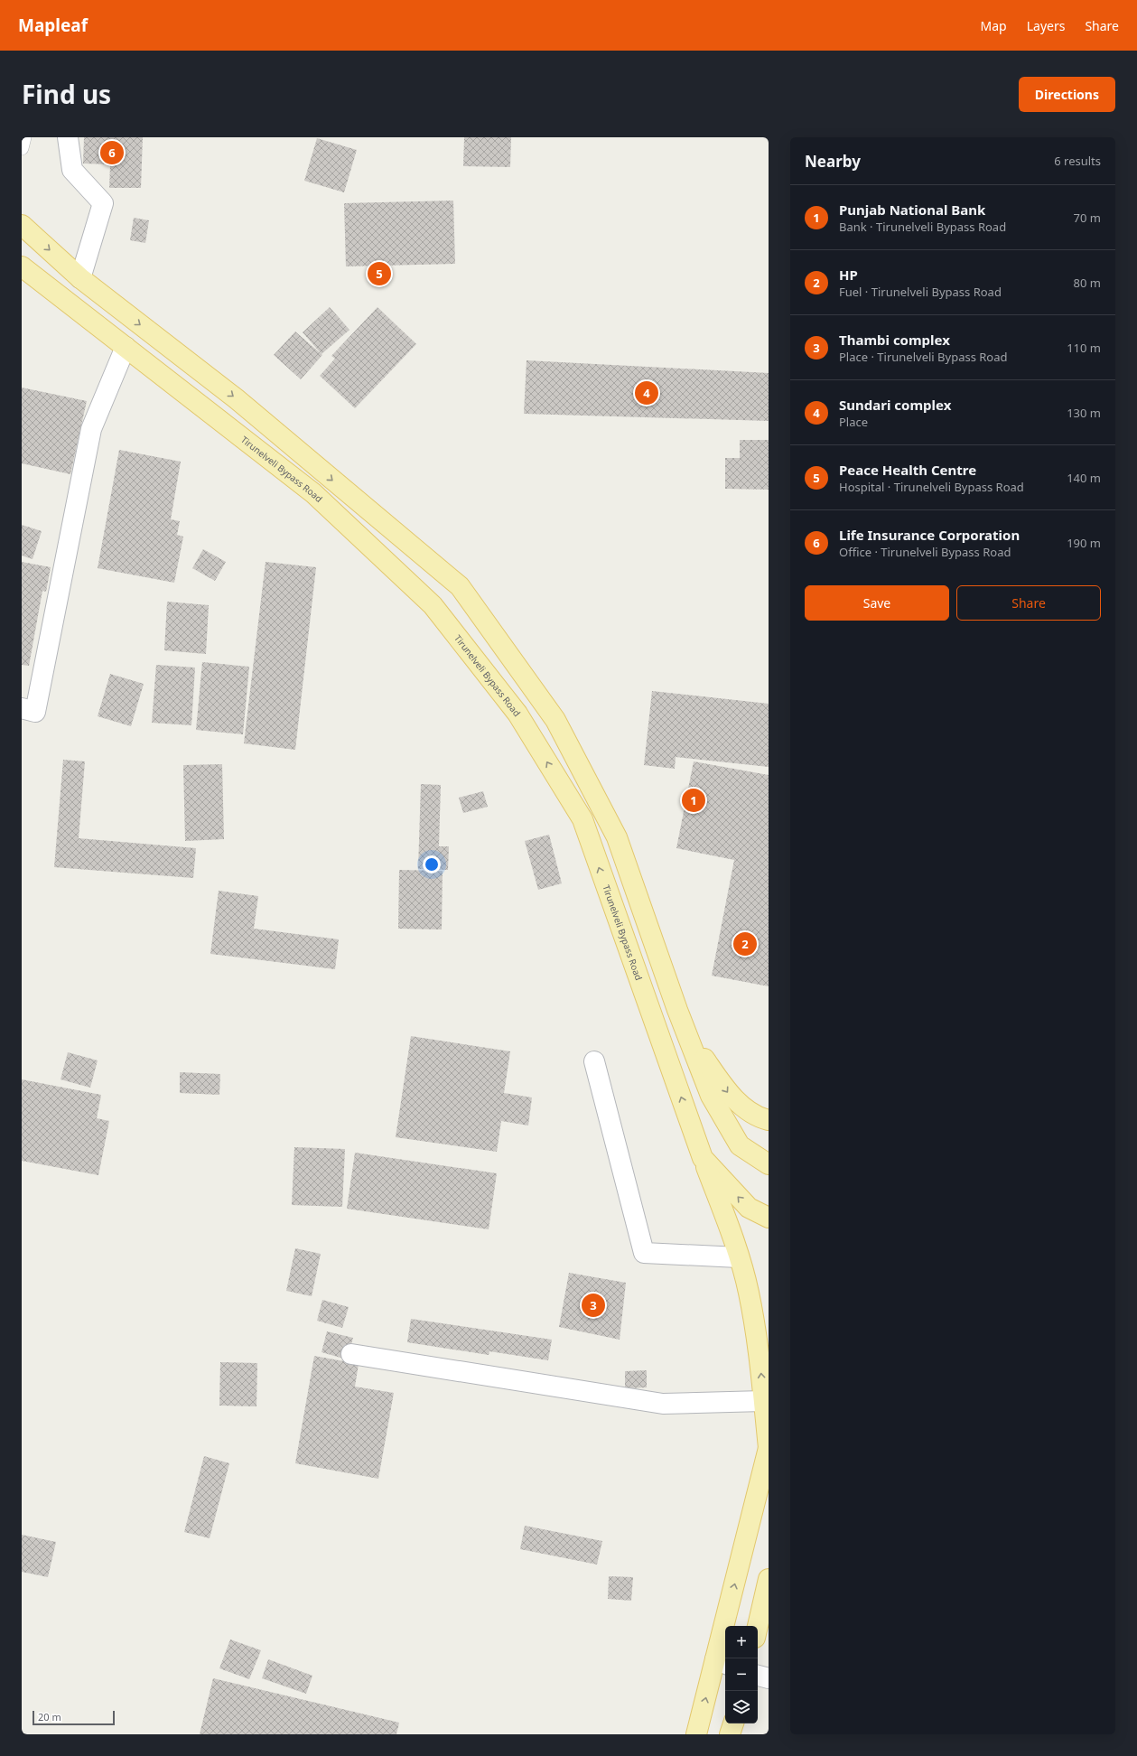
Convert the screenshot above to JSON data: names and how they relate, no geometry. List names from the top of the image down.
{
  "streets": {
    "main road": ["Tirunelveli Bypass Road"]
  },
  "scale_bar": "20 m",
  "page": {
    "header": "Mapleaf",
    "nav": ["Map", "Layers", "Share"],
    "title": "Find us",
    "buttons": [
      "Directions",
      ["Save", "Share"]
    ],
    "heading": ["Nearby", "6 results"],
    "pins": [
      "6",
      "5",
      "4",
      "1",
      "2",
      "3"
    ],
    "list": [
      {
        "mark": "1",
        "name": "Punjab National Bank",
        "note": "Bank · Tirunelveli Bypass Road",
        "value": "70 m"
      },
      {
        "mark": "2",
        "name": "HP",
        "note": "Fuel · Tirunelveli Bypass Road",
        "value": "80 m"
      },
      {
        "mark": "3",
        "name": "Thambi complex",
        "note": "Place · Tirunelveli Bypass Road",
        "value": "110 m"
      },
      {
        "mark": "4",
        "name": "Sundari complex",
        "note": "Place",
        "value": "130 m"
      },
      {
        "mark": "5",
        "name": "Peace Health Centre",
        "note": "Hospital · Tirunelveli Bypass Road",
        "value": "140 m"
      },
      {
        "mark": "6",
        "name": "Life Insurance Corporation",
        "note": "Office · Tirunelveli Bypass Road",
        "value": "190 m"
      }
    ],
    "map_buttons": ["+", "−"],
    "scale": "20 m"
  }
}
